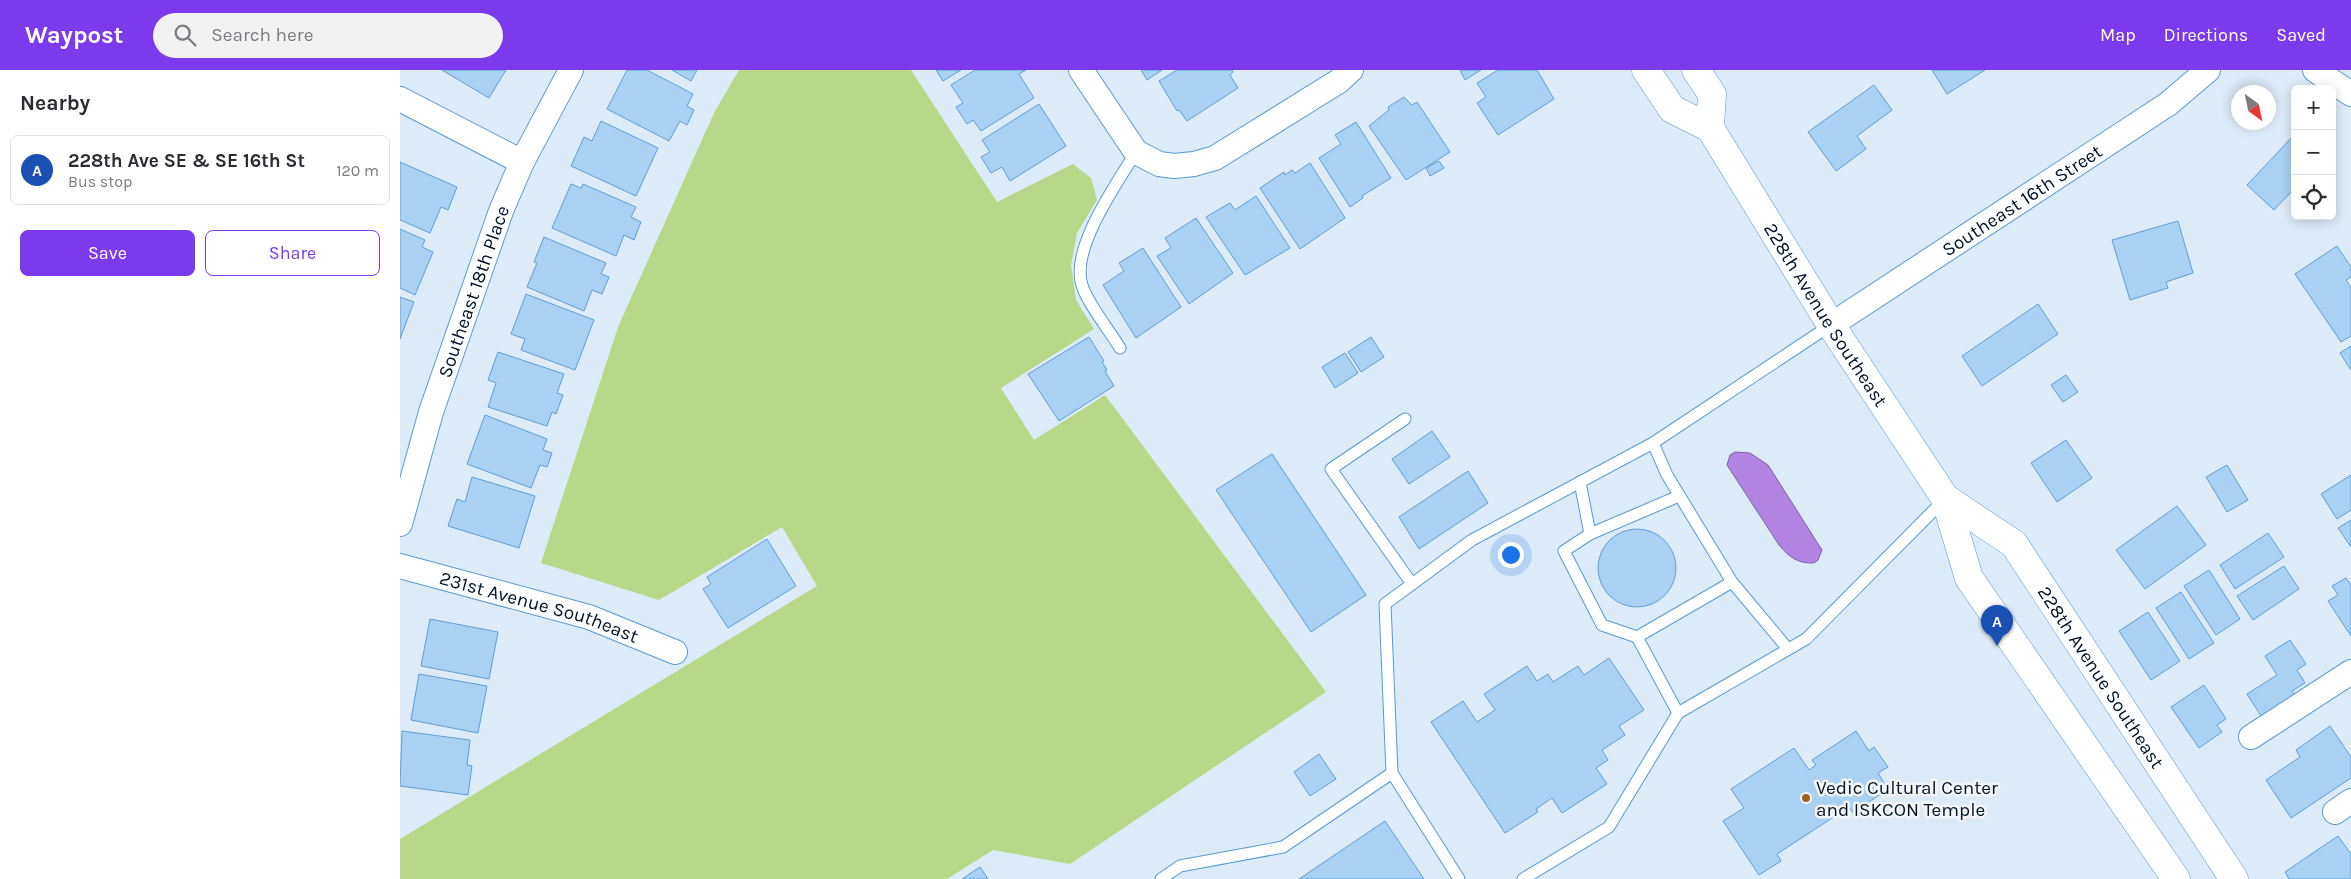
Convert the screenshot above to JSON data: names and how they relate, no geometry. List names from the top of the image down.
{
  "streets": {
    "main road": ["228th Avenue Southeast"],
    "street": ["Southeast 16th Street", "Southeast 18th Place", "231st Avenue Southeast"]
  },
  "crossings": [
    ["Southeast 16th Street", "228th Avenue Southeast"]
  ],
  "places": ["Vedic Cultural Center and ISKCON Temple"],
  "north": "bottom right",
  "page": {
    "header": "Waypost",
    "search": "Search here",
    "nav": ["Map", "Directions", "Saved"],
    "heading": "Nearby",
    "map_buttons": ["+", "−"],
    "list": [
      {
        "mark": "A",
        "name": "228th Ave SE & SE 16th St",
        "note": "Bus stop",
        "value": "120 m"
      }
    ],
    "buttons": ["Save", "Share"],
    "pins": "A"
  }
}
